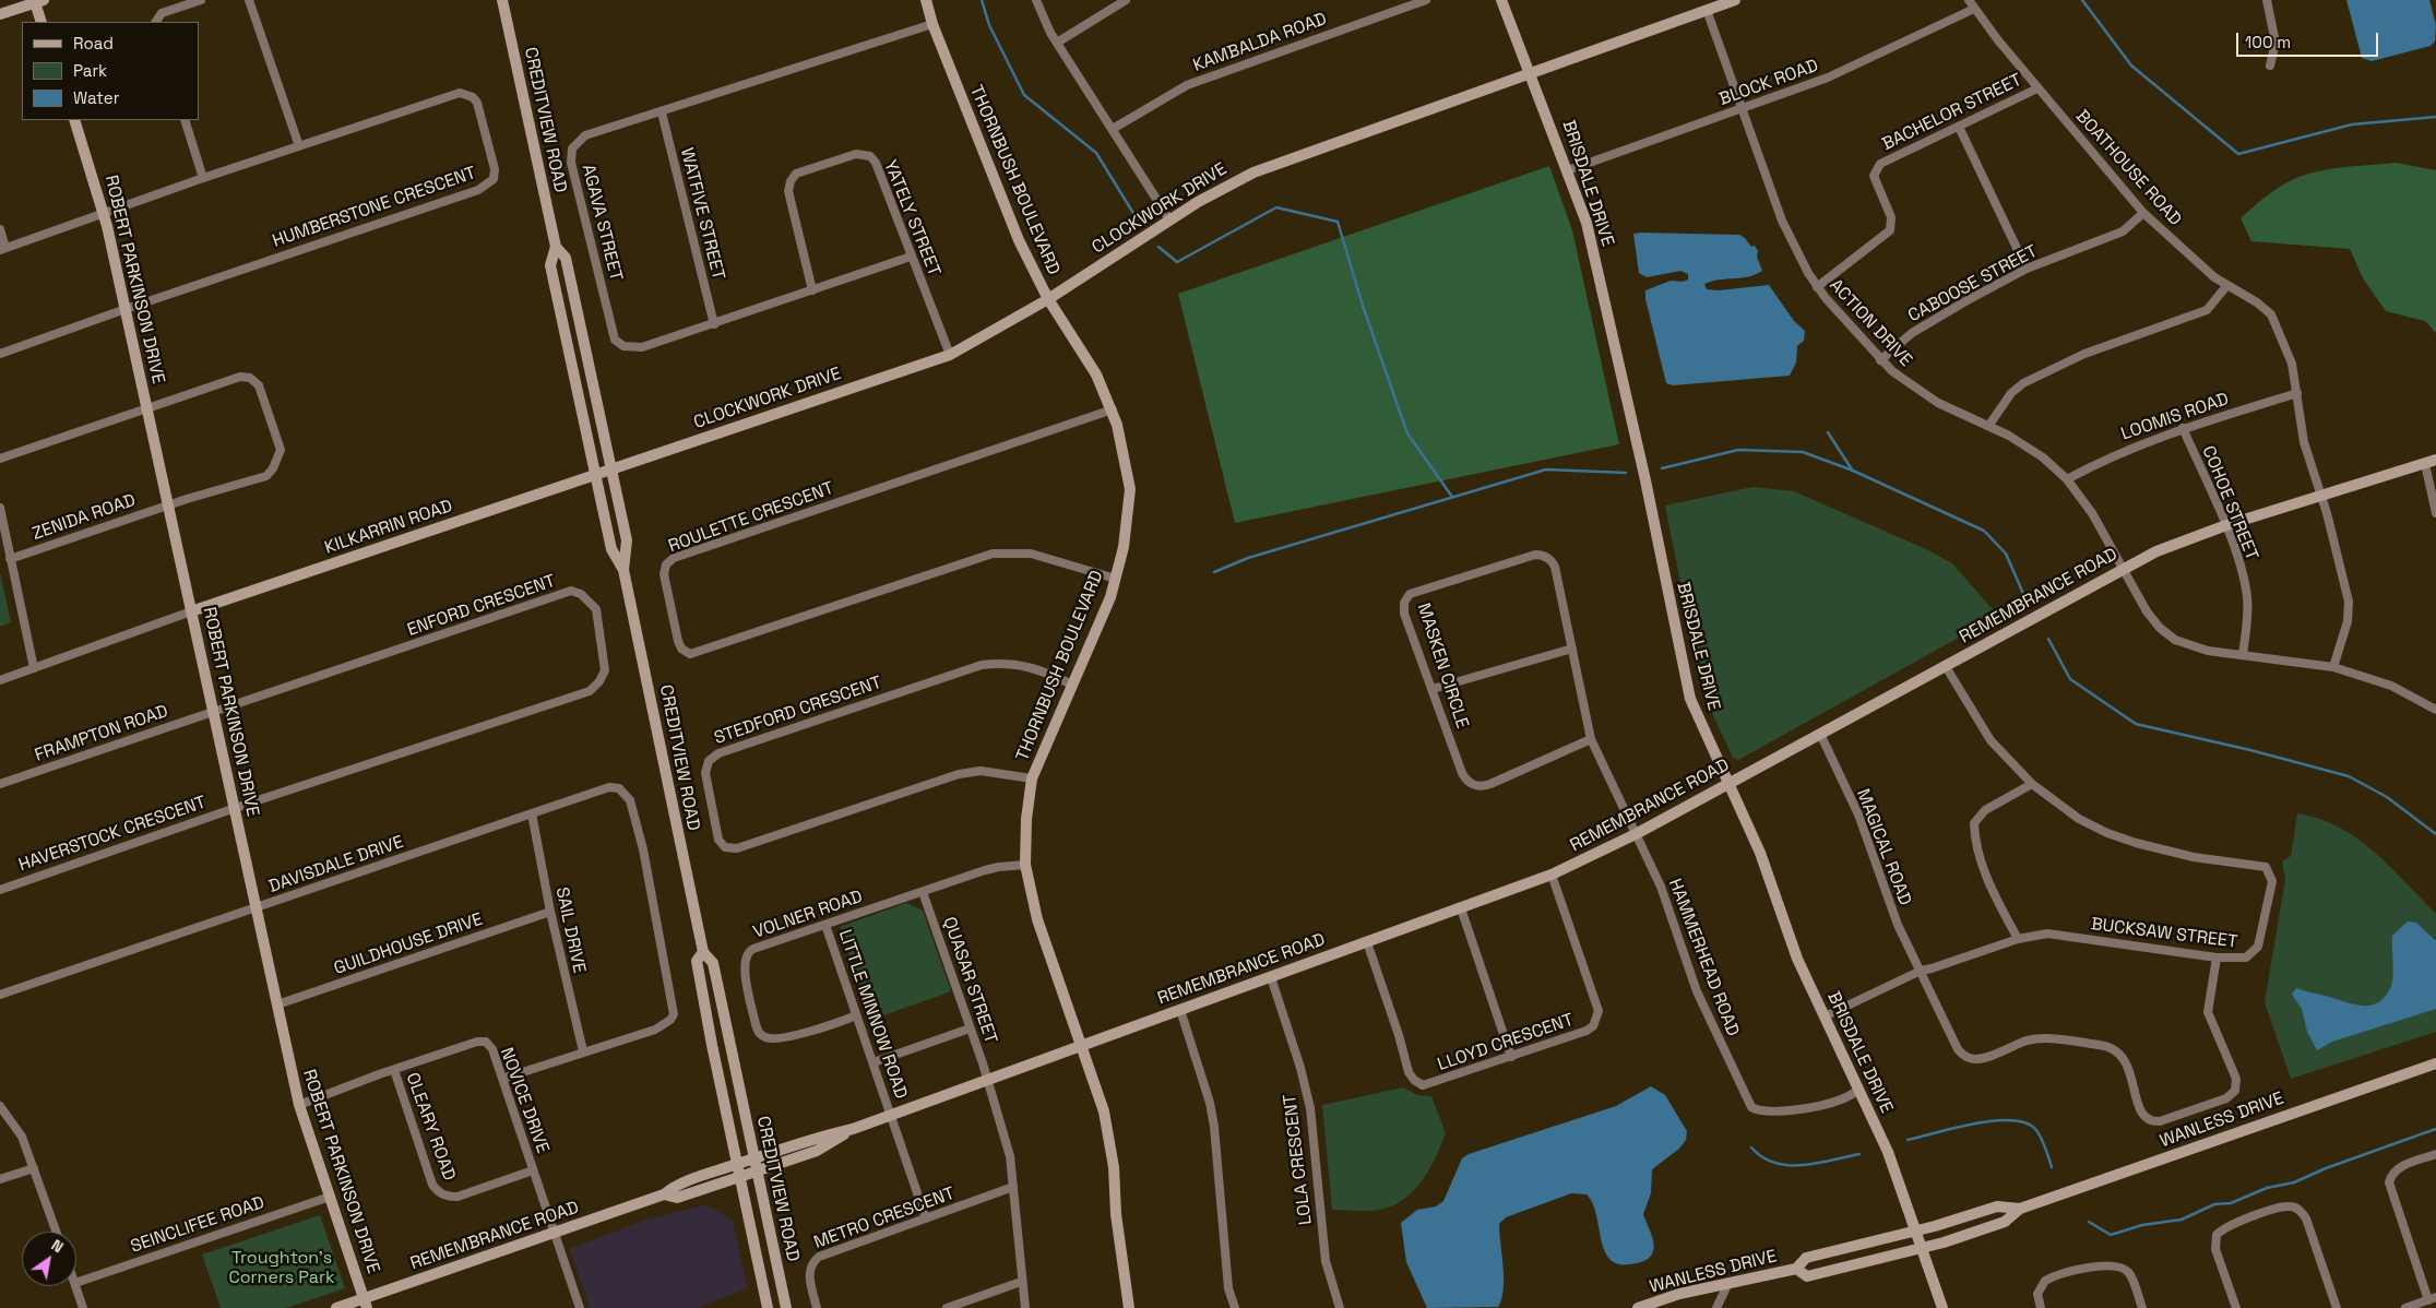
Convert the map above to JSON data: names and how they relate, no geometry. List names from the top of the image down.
{
  "streets": {
    "street": [
      "KAMBALDA ROAD",
      "BLOCK ROAD",
      "BACHELOR STREET",
      "CREDITVIEW ROAD",
      "BOATHOUSE ROAD",
      "THORNBUSH BOULEVARD",
      "BRISDALE DRIVE",
      "HUMBERSTONE CRESCENT",
      "CLOCKWORK DRIVE",
      "WATFIVE STREET",
      "YATELY STREET",
      "AGAVA STREET",
      "ROBERT PARKINSON DRIVE",
      "CABOOSE STREET",
      "ACTION DRIVE",
      "LOOMIS ROAD",
      "COHOE STREET",
      "ZENIDA ROAD",
      "ROULETTE CRESCENT",
      "KILKARRIN ROAD",
      "REMEMBRANCE ROAD",
      "ENFORD CRESCENT",
      "MASKEN CIRCLE",
      "STEDFORD CRESCENT",
      "FRAMPTON ROAD",
      "HAVERSTOCK CRESCENT",
      "MAGICAL ROAD",
      "DAVISDALE DRIVE",
      "VOLNER ROAD",
      "SAIL DRIVE",
      "BUCKSAW STREET",
      "GUILDHOUSE DRIVE",
      "HAMMERHEAD ROAD",
      "QUASAR STREET",
      "LITTLE MINNOW ROAD",
      "LLOYD CRESCENT",
      "NOVICE DRIVE",
      "WANLESS DRIVE",
      "OLEARY ROAD",
      "LOLA CRESCENT",
      "METRO CRESCENT",
      "SEINCLIFEE ROAD"
    ]
  },
  "crossings": [
    ["BLOCK ROAD", "BOATHOUSE ROAD"],
    ["BLOCK ROAD", "BRISDALE DRIVE"],
    ["BLOCK ROAD", "ACTION DRIVE"],
    ["BACHELOR STREET", "BOATHOUSE ROAD"],
    ["BACHELOR STREET", "ACTION DRIVE"],
    ["CREDITVIEW ROAD", "CLOCKWORK DRIVE"],
    ["CREDITVIEW ROAD", "KILKARRIN ROAD"],
    ["CREDITVIEW ROAD", "REMEMBRANCE ROAD"],
    ["BOATHOUSE ROAD", "CABOOSE STREET"],
    ["BOATHOUSE ROAD", "ACTION DRIVE"],
    ["BOATHOUSE ROAD", "LOOMIS ROAD"],
    ["BOATHOUSE ROAD", "REMEMBRANCE ROAD"],
    ["THORNBUSH BOULEVARD", "CLOCKWORK DRIVE"],
    ["THORNBUSH BOULEVARD", "AGAVA STREET"],
    ["THORNBUSH BOULEVARD", "ROULETTE CRESCENT"],
    ["THORNBUSH BOULEVARD", "REMEMBRANCE ROAD"],
    ["THORNBUSH BOULEVARD", "STEDFORD CRESCENT"],
    ["THORNBUSH BOULEVARD", "VOLNER ROAD"],
    ["BRISDALE DRIVE", "CLOCKWORK DRIVE"],
    ["BRISDALE DRIVE", "REMEMBRANCE ROAD"],
    ["BRISDALE DRIVE", "BUCKSAW STREET"],
    ["BRISDALE DRIVE", "HAMMERHEAD ROAD"],
    ["BRISDALE DRIVE", "WANLESS DRIVE"],
    ["HUMBERSTONE CRESCENT", "ROBERT PARKINSON DRIVE"],
    ["CLOCKWORK DRIVE", "YATELY STREET"],
    ["CLOCKWORK DRIVE", "ACTION DRIVE"],
    ["CLOCKWORK DRIVE", "KILKARRIN ROAD"],
    ["WATFIVE STREET", "AGAVA STREET"],
    ["YATELY STREET", "AGAVA STREET"],
    ["ROBERT PARKINSON DRIVE", "ZENIDA ROAD"],
    ["ROBERT PARKINSON DRIVE", "KILKARRIN ROAD"],
    ["ROBERT PARKINSON DRIVE", "REMEMBRANCE ROAD"],
    ["ROBERT PARKINSON DRIVE", "ENFORD CRESCENT"],
    ["ROBERT PARKINSON DRIVE", "FRAMPTON ROAD"],
    ["ROBERT PARKINSON DRIVE", "HAVERSTOCK CRESCENT"],
    ["ROBERT PARKINSON DRIVE", "DAVISDALE DRIVE"],
    ["ROBERT PARKINSON DRIVE", "GUILDHOUSE DRIVE"],
    ["ROBERT PARKINSON DRIVE", "NOVICE DRIVE"],
    ["ROBERT PARKINSON DRIVE", "SEINCLIFEE ROAD"],
    ["CABOOSE STREET", "ACTION DRIVE"],
    ["ACTION DRIVE", "LOOMIS ROAD"],
    ["ACTION DRIVE", "COHOE STREET"],
    ["ACTION DRIVE", "REMEMBRANCE ROAD"],
    ["LOOMIS ROAD", "COHOE STREET"],
    ["COHOE STREET", "REMEMBRANCE ROAD"],
    ["REMEMBRANCE ROAD", "MASKEN CIRCLE"],
    ["REMEMBRANCE ROAD", "MAGICAL ROAD"],
    ["REMEMBRANCE ROAD", "BUCKSAW STREET"],
    ["REMEMBRANCE ROAD", "HAMMERHEAD ROAD"],
    ["REMEMBRANCE ROAD", "QUASAR STREET"],
    ["REMEMBRANCE ROAD", "LITTLE MINNOW ROAD"],
    ["REMEMBRANCE ROAD", "LLOYD CRESCENT"],
    ["REMEMBRANCE ROAD", "NOVICE DRIVE"],
    ["REMEMBRANCE ROAD", "LOLA CRESCENT"],
    ["ENFORD CRESCENT", "FRAMPTON ROAD"],
    ["ENFORD CRESCENT", "HAVERSTOCK CRESCENT"],
    ["MASKEN CIRCLE", "HAMMERHEAD ROAD"],
    ["MAGICAL ROAD", "BUCKSAW STREET"],
    ["DAVISDALE DRIVE", "SAIL DRIVE"],
    ["VOLNER ROAD", "QUASAR STREET"],
    ["VOLNER ROAD", "LITTLE MINNOW ROAD"],
    ["SAIL DRIVE", "GUILDHOUSE DRIVE"],
    ["QUASAR STREET", "METRO CRESCENT"],
    ["LITTLE MINNOW ROAD", "METRO CRESCENT"],
    ["NOVICE DRIVE", "OLEARY ROAD"]
  ],
  "parks": ["Troughton's Corners Park"],
  "legend": ["Road", "Park", "Water"],
  "scale_bar": "100 m",
  "north": "top right"
}
